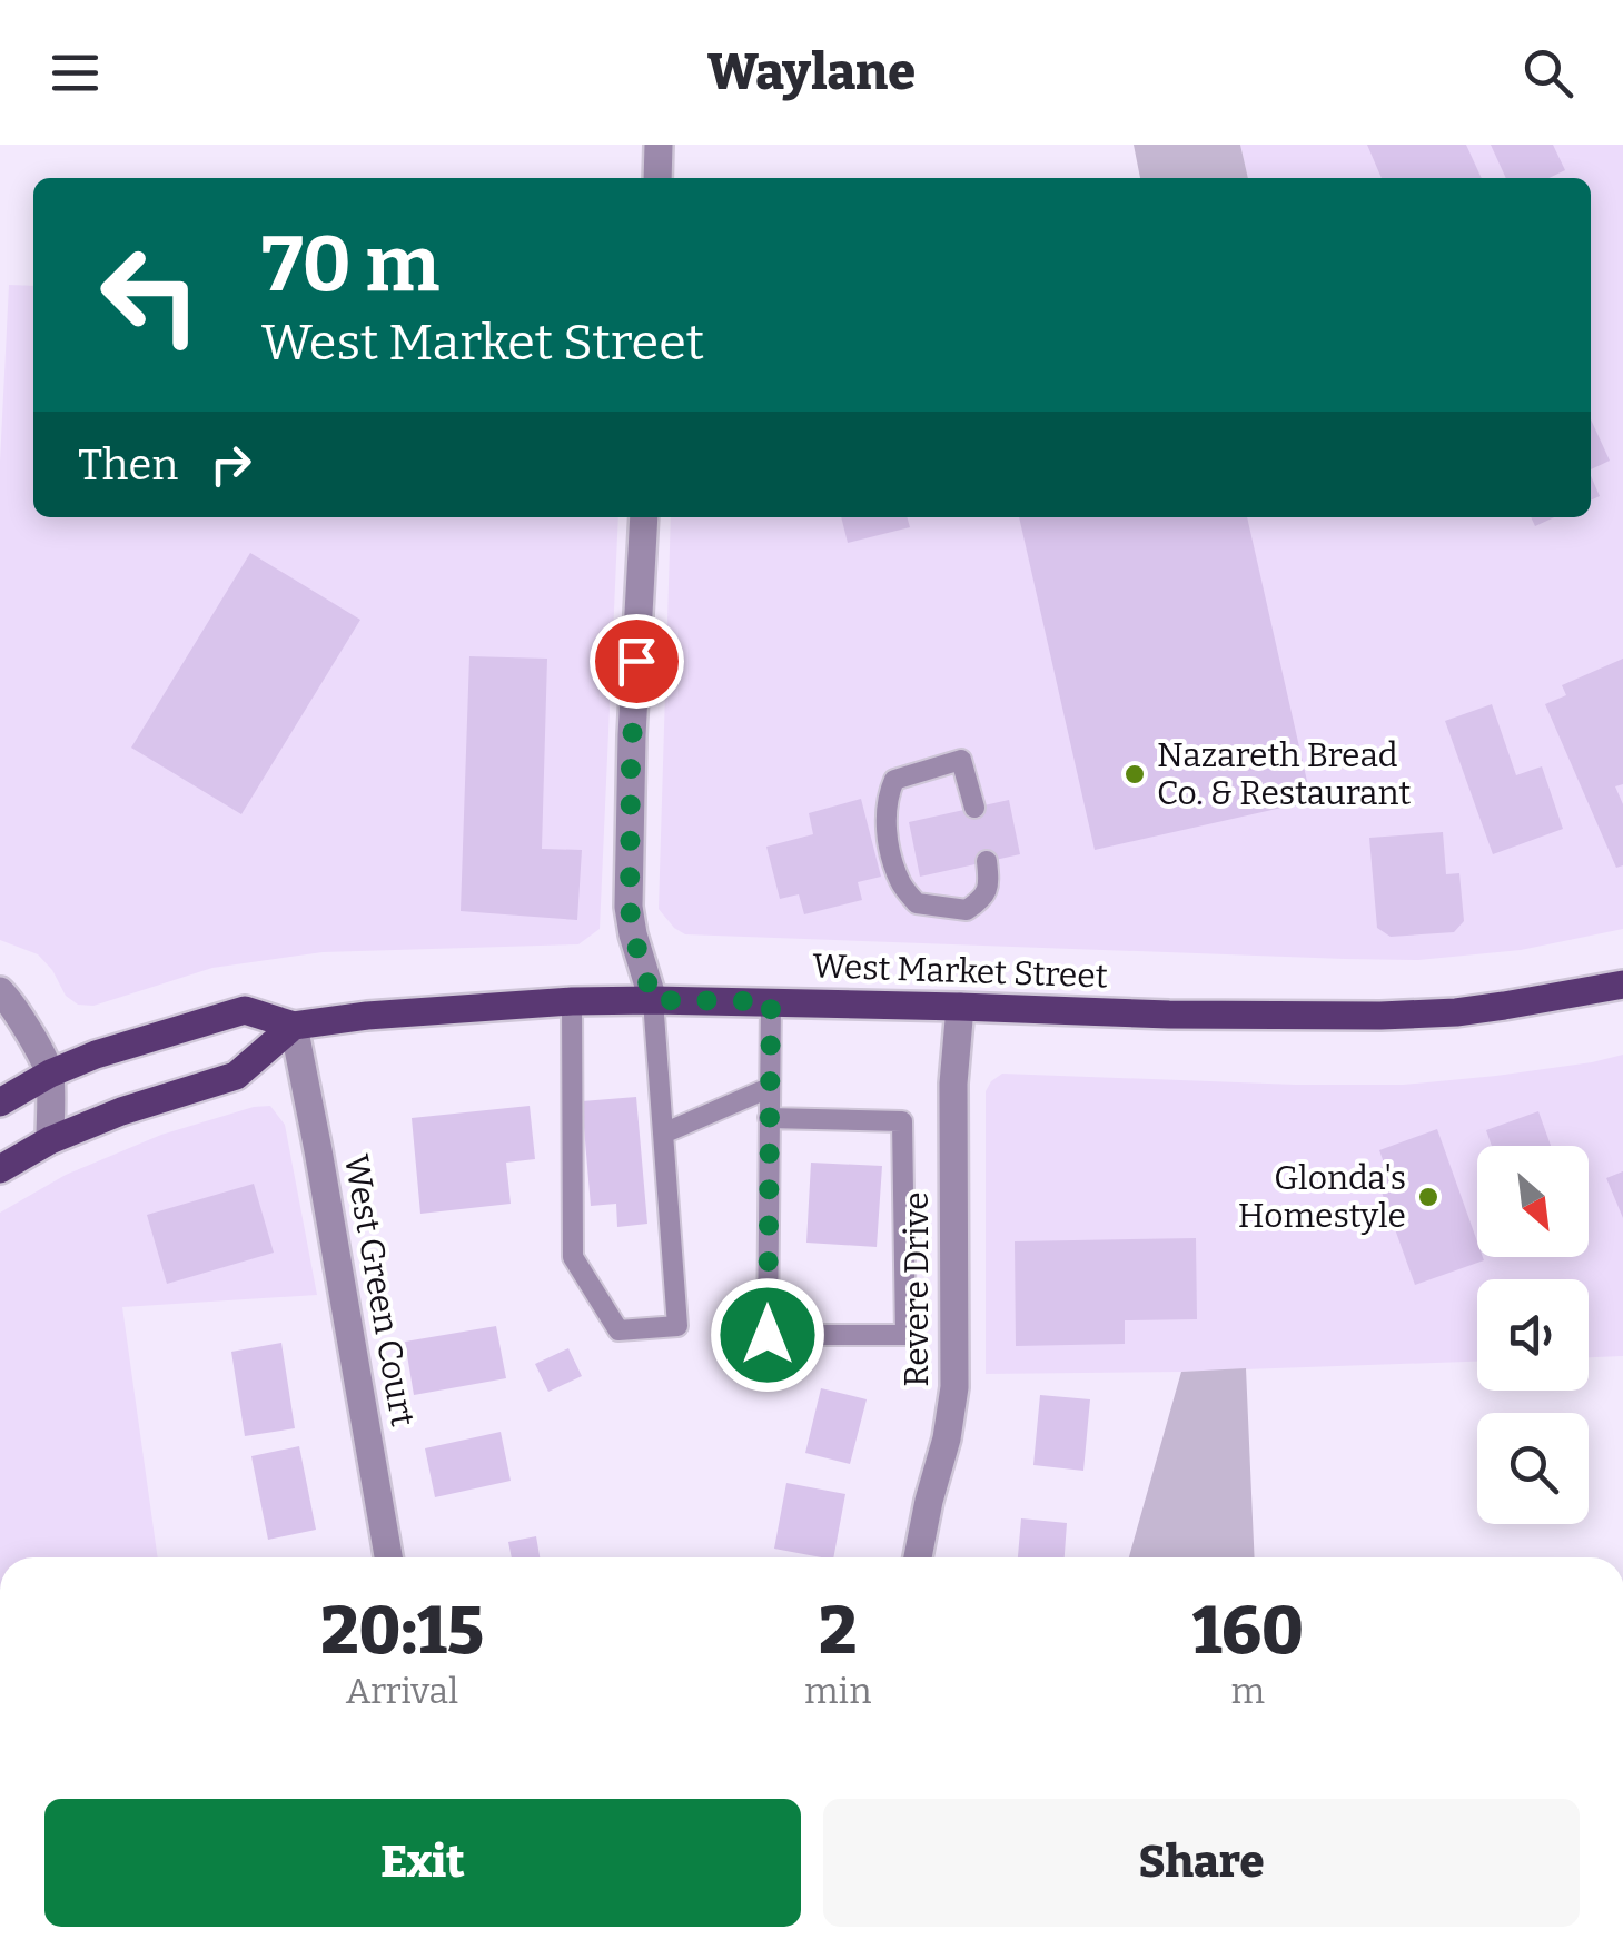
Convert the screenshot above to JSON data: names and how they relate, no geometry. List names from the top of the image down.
{
  "streets": {
    "main road": ["West Market Street"],
    "street": ["Revere Drive", "West Green Court"]
  },
  "crossings": [
    ["West Market Street", "Revere Drive"],
    ["West Market Street", "West Green Court"]
  ],
  "places": ["Nazareth Bread Co. & Restaurant", "Glonda's Homestyle"],
  "north": "bottom right",
  "page": {
    "header": "Waylane",
    "turn": ["70 m", "West Market Street"],
    "then": "Then",
    "eta": [
      "20:15",
      "Arrival",
      "2",
      "min",
      "160",
      "m"
    ],
    "buttons": ["Exit", "Share"]
  }
}
